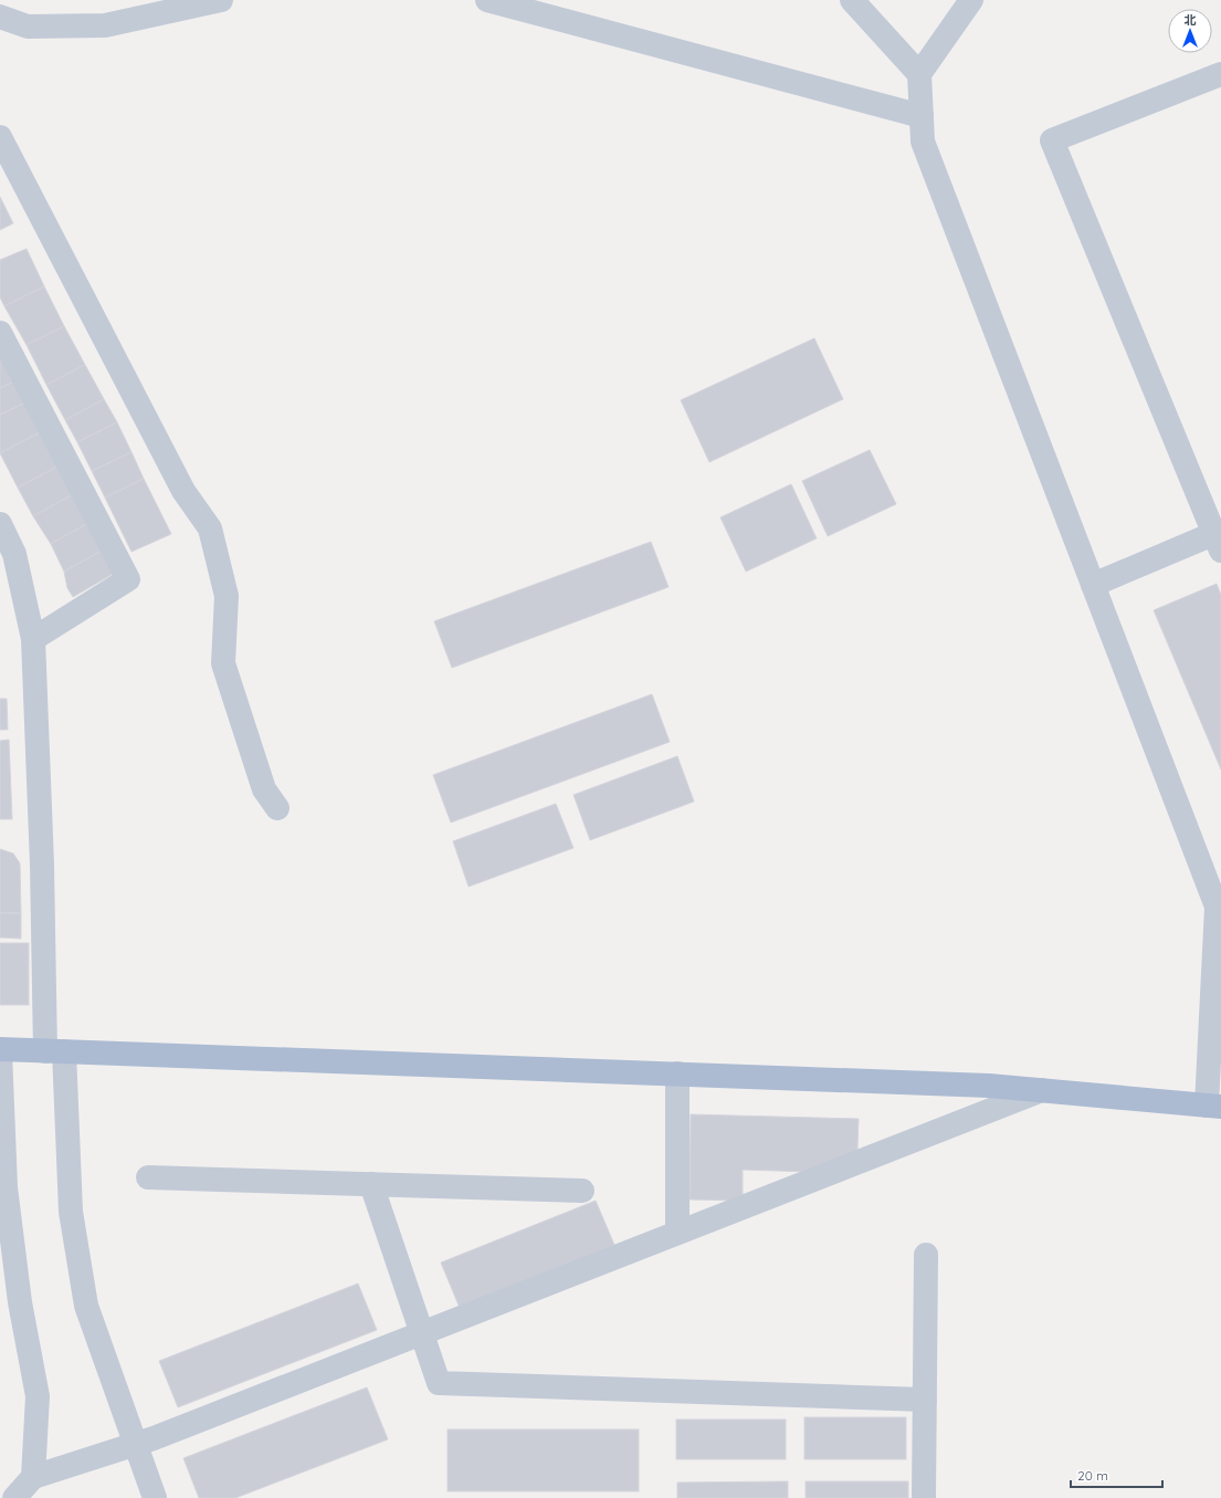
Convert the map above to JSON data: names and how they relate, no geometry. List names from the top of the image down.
{
  "scale_bar": "20 m",
  "north": "top"
}
